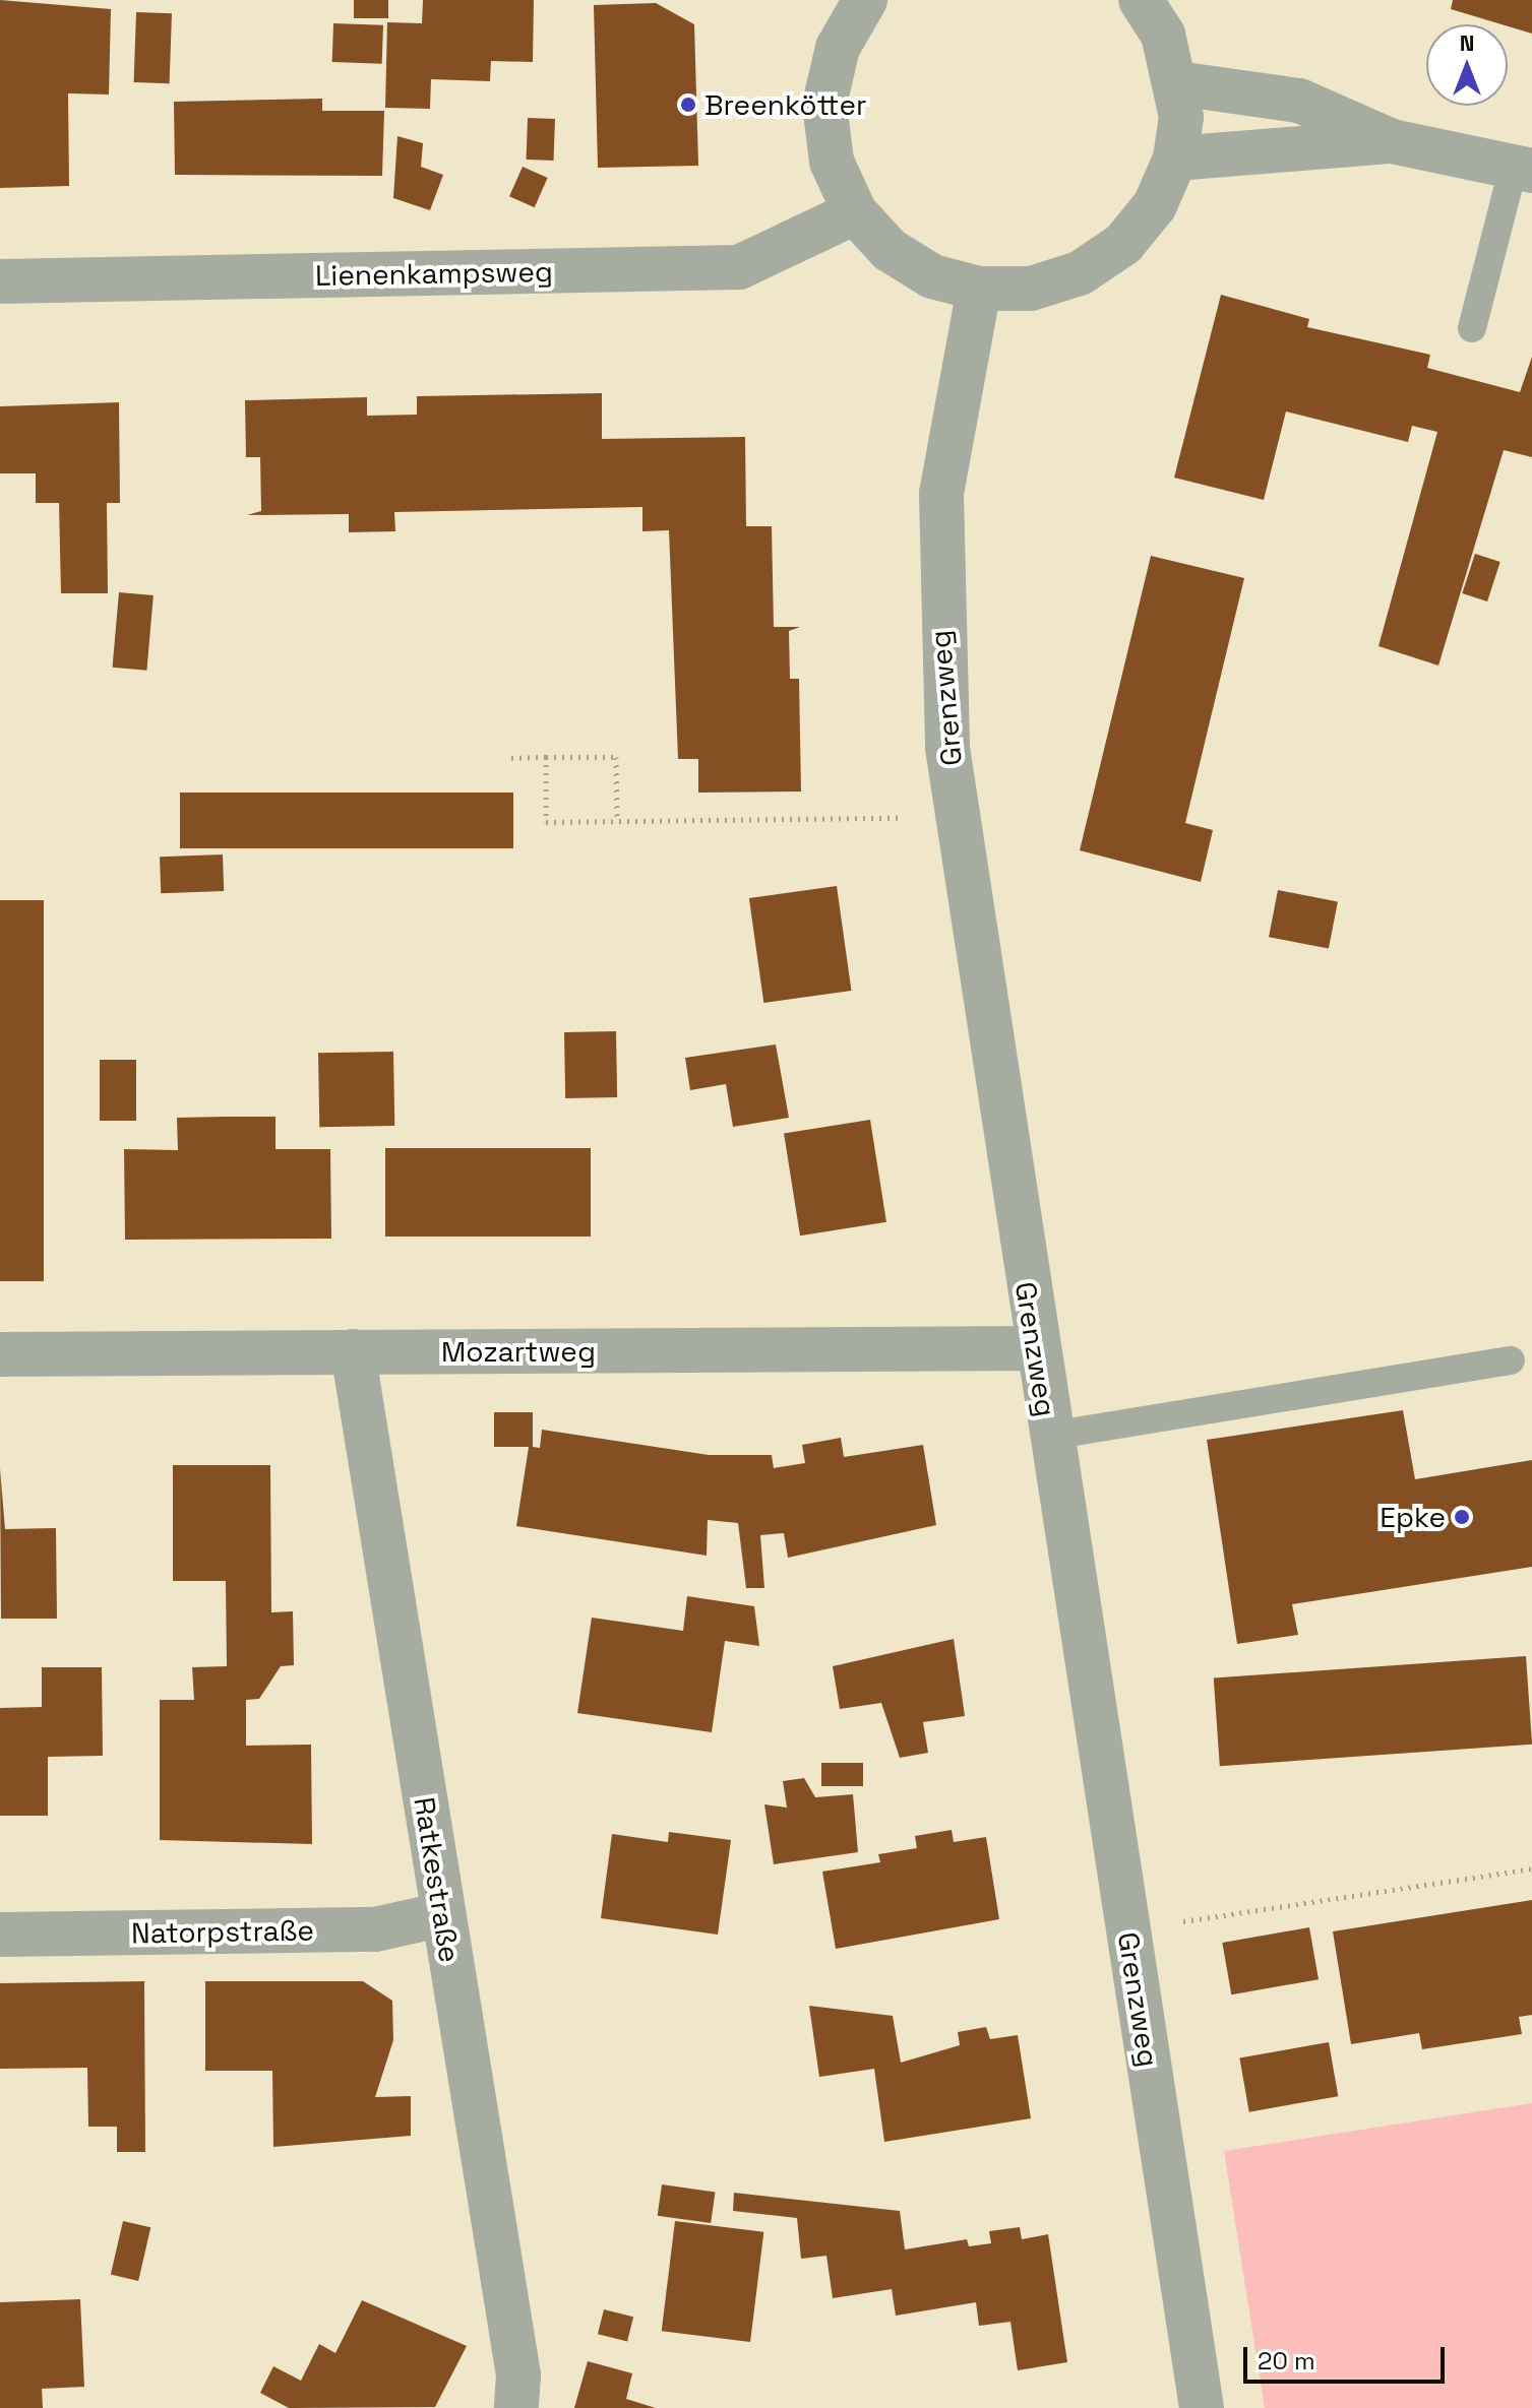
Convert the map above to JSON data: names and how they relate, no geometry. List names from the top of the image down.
{
  "streets": {
    "street": [
      "Lienenkampsweg",
      "Grenzweg",
      "Mozartweg",
      "Ratkestraße",
      "Natorpstraße"
    ]
  },
  "crossings": [
    ["Grenzweg", "Mozartweg"],
    ["Mozartweg", "Ratkestraße"],
    ["Ratkestraße", "Natorpstraße"]
  ],
  "places": ["Breenkötter", "Epke"],
  "scale_bar": "20 m",
  "north": "top"
}
